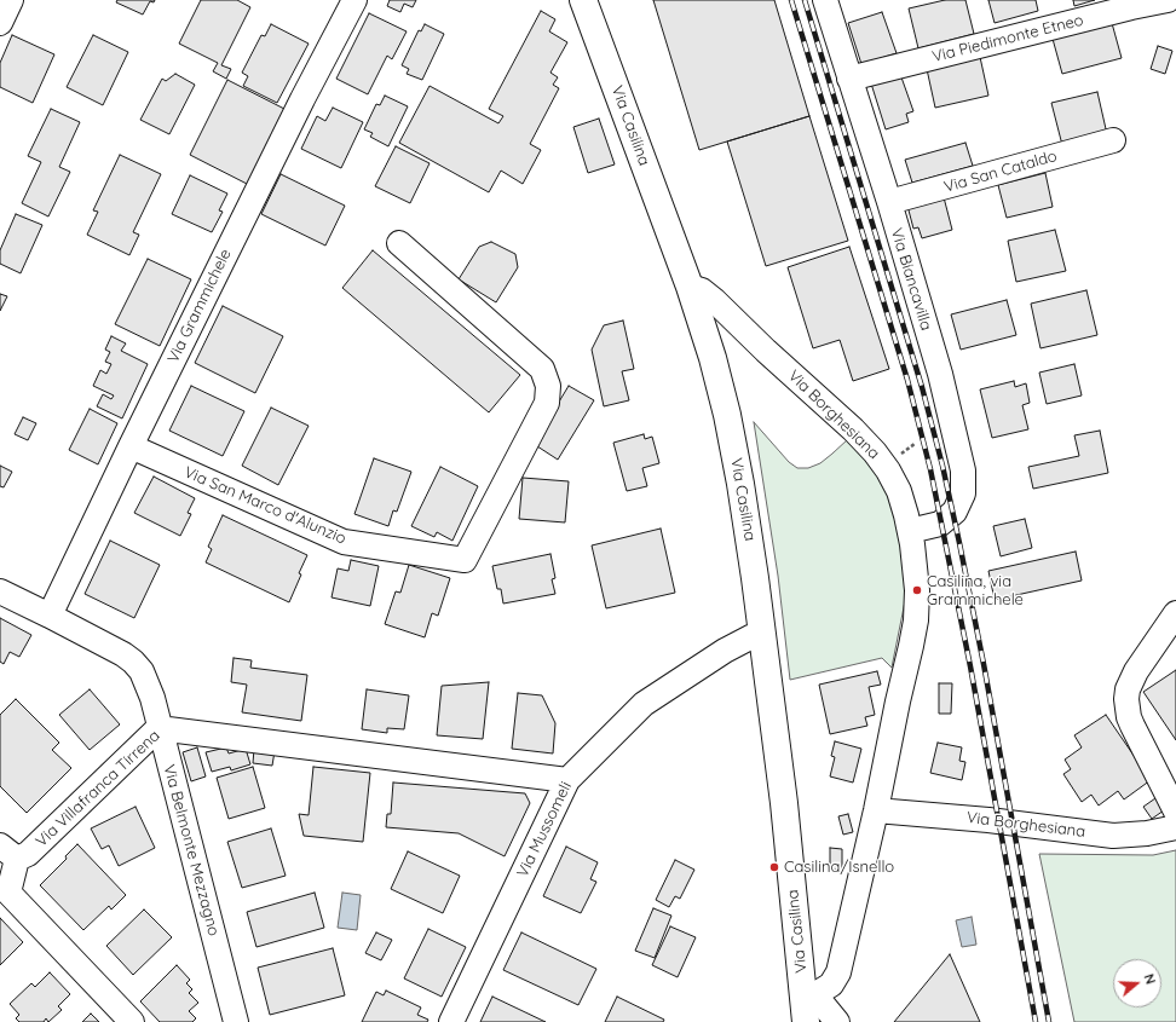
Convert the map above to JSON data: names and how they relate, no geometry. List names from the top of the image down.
{
  "streets": {
    "main road": ["Via Casilina"],
    "street": [
      "Via Piedimonte Etneo",
      "Via San Cataldo",
      "Via Biancavilla",
      "Via Grammichele",
      "Via Borghesiana",
      "Via San Marco d'Alunzio",
      "Via Villafranca Tirrena",
      "Via Mussomeli",
      "Via Belmonte Mezzagno"
    ]
  },
  "crossings": [
    ["Via Piedimonte Etneo", "Via Biancavilla"],
    ["Via Casilina", "Via Borghesiana"],
    ["Via Casilina", "Via Mussomeli"],
    ["Via San Cataldo", "Via Biancavilla"],
    ["Via Biancavilla", "Via Borghesiana"],
    ["Via Grammichele", "Via San Marco d'Alunzio"],
    ["Via Grammichele", "Via Belmonte Mezzagno"],
    ["Via Villafranca Tirrena", "Via Mussomeli"],
    ["Via Villafranca Tirrena", "Via Belmonte Mezzagno"]
  ],
  "places": ["Casilina, via Grammichele", "Casilina/Isnello"],
  "north": "right"
}
